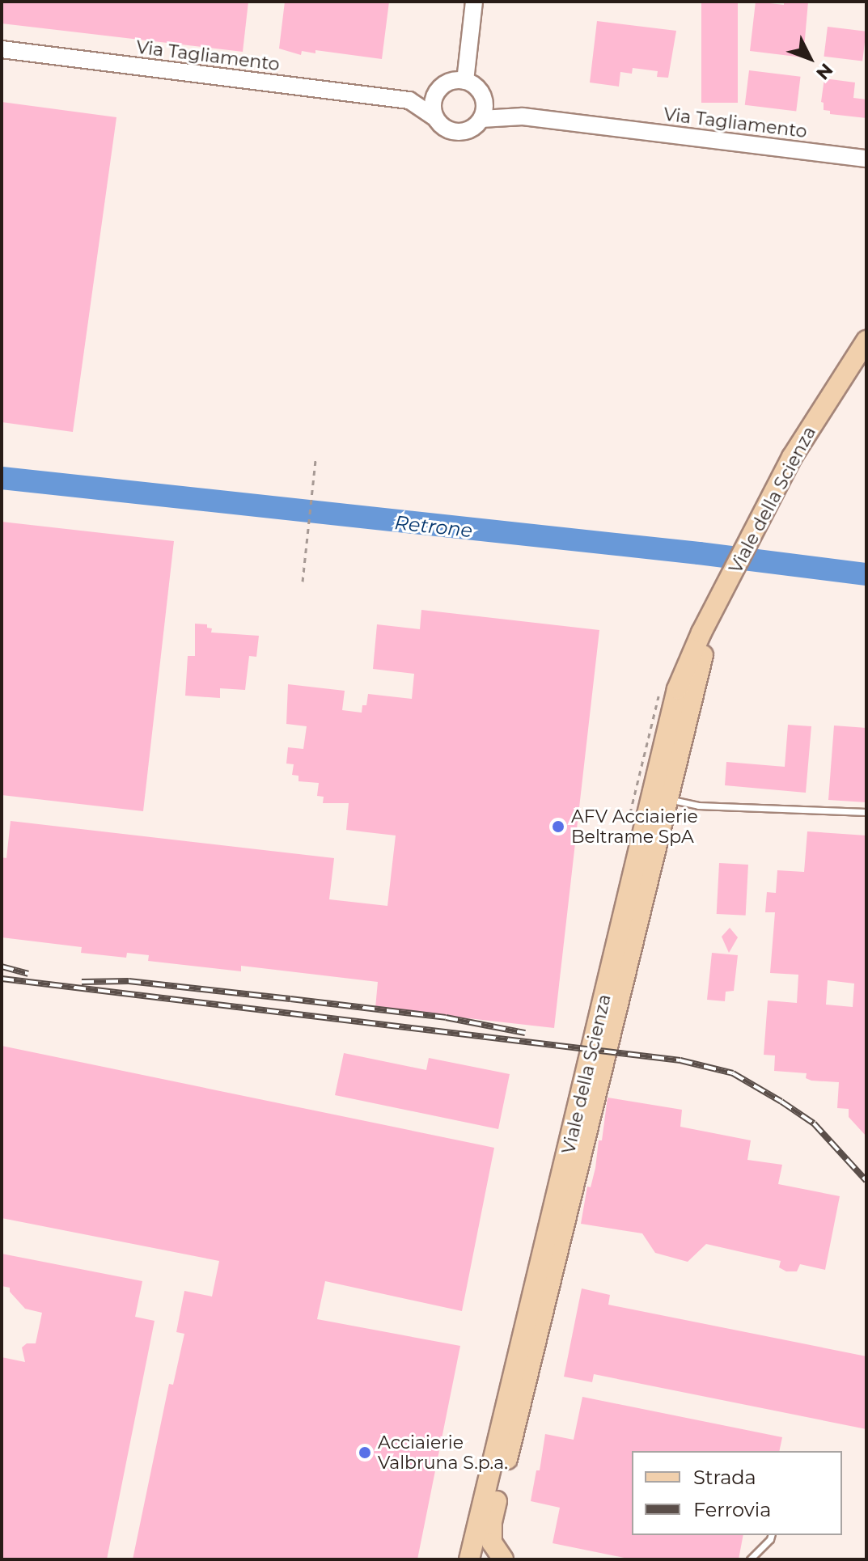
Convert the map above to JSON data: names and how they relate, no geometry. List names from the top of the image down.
{
  "streets": {
    "main road": ["Viale della Scienza"],
    "street": ["Via Tagliamento"]
  },
  "water": ["Retrone"],
  "places": ["AFV Acciaierie Beltrame SpA", "Acciaierie Valbruna S.p.a."],
  "legend": ["Strada", "Ferrovia"],
  "north": "bottom right"
}
